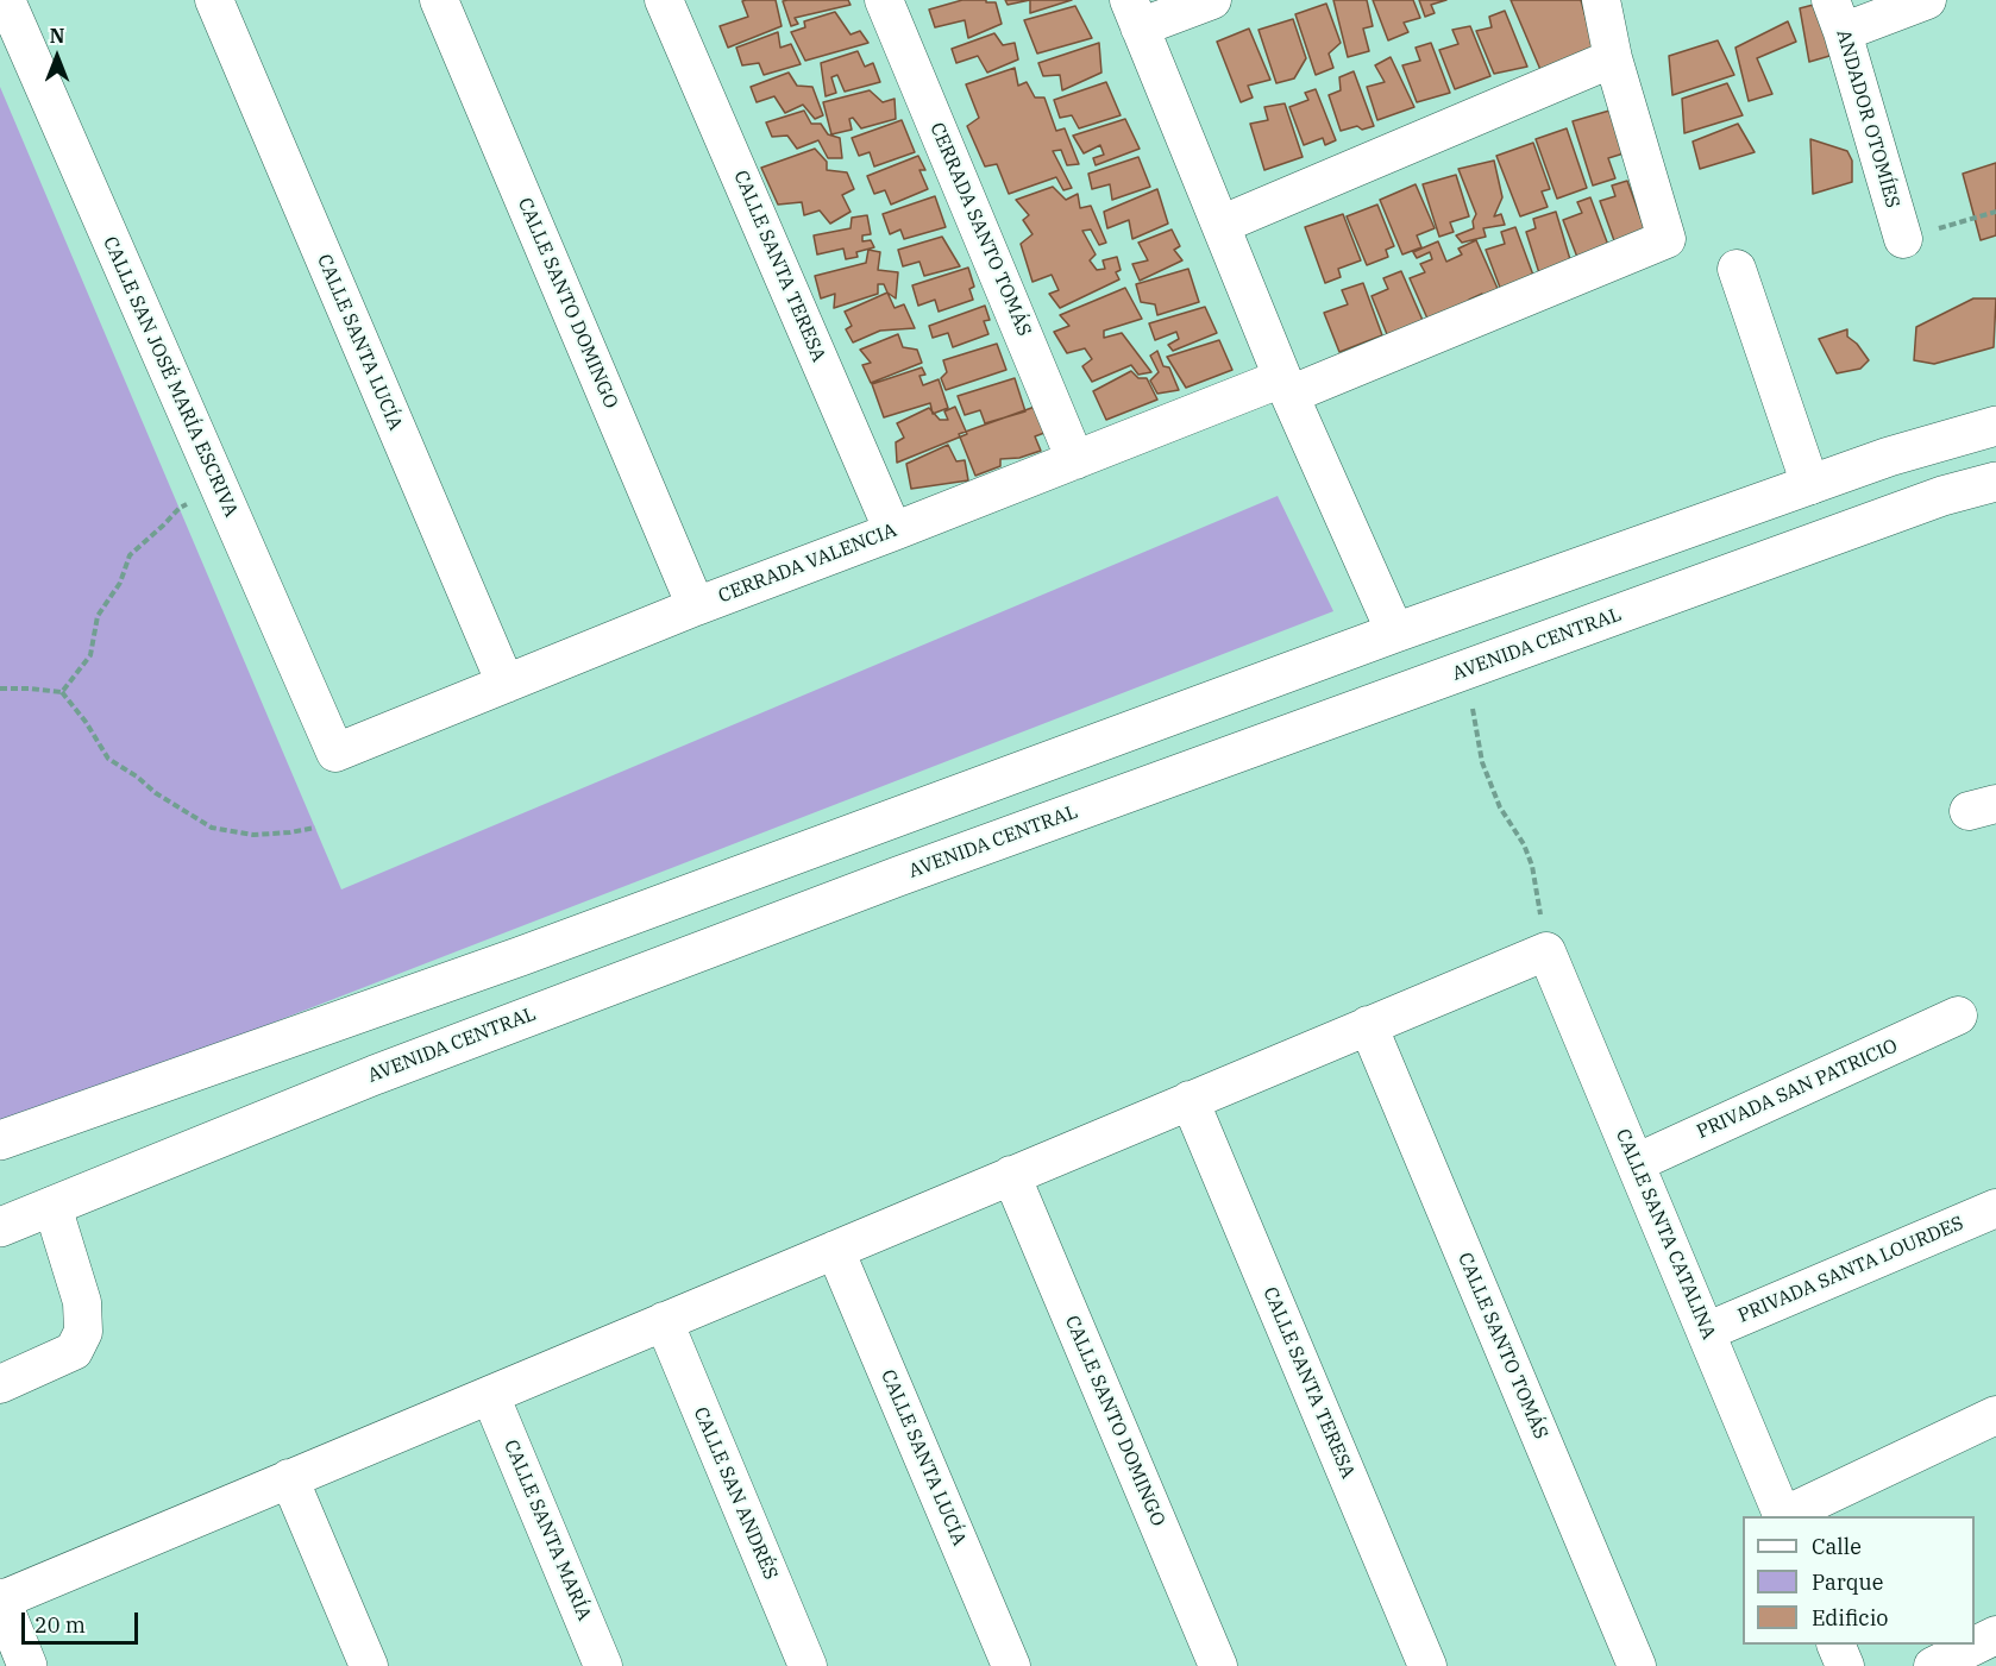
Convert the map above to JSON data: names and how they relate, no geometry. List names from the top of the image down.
{
  "streets": {
    "main road": ["AVENIDA CENTRAL"],
    "street": [
      "ANDADOR OTOMÍES",
      "CERRADA SANTO TOMÁS",
      "CALLE SANTA TERESA",
      "CALLE SANTO DOMINGO",
      "CALLE SANTA LUCÍA",
      "CALLE SAN JOSÉ MARÍA ESCRIVA",
      "CERRADA VALENCIA",
      "PRIVADA SAN PATRICIO",
      "CALLE SANTA CATALINA",
      "PRIVADA SANTA LOURDES",
      "CALLE SANTO TOMÁS",
      "CALLE SAN ANDRÉS",
      "CALLE SANTA MARÍA"
    ]
  },
  "crossings": [
    ["CERRADA SANTO TOMÁS", "CERRADA VALENCIA"],
    ["CALLE SANTA TERESA", "CERRADA VALENCIA"],
    ["CALLE SANTO DOMINGO", "CERRADA VALENCIA"],
    ["CALLE SANTA LUCÍA", "CERRADA VALENCIA"],
    ["CALLE SAN JOSÉ MARÍA ESCRIVA", "CERRADA VALENCIA"],
    ["PRIVADA SAN PATRICIO", "CALLE SANTA CATALINA"],
    ["CALLE SANTA CATALINA", "PRIVADA SANTA LOURDES"]
  ],
  "legend": ["Calle", "Parque", "Edificio"],
  "scale_bar": "20 m",
  "north": "top"
}
